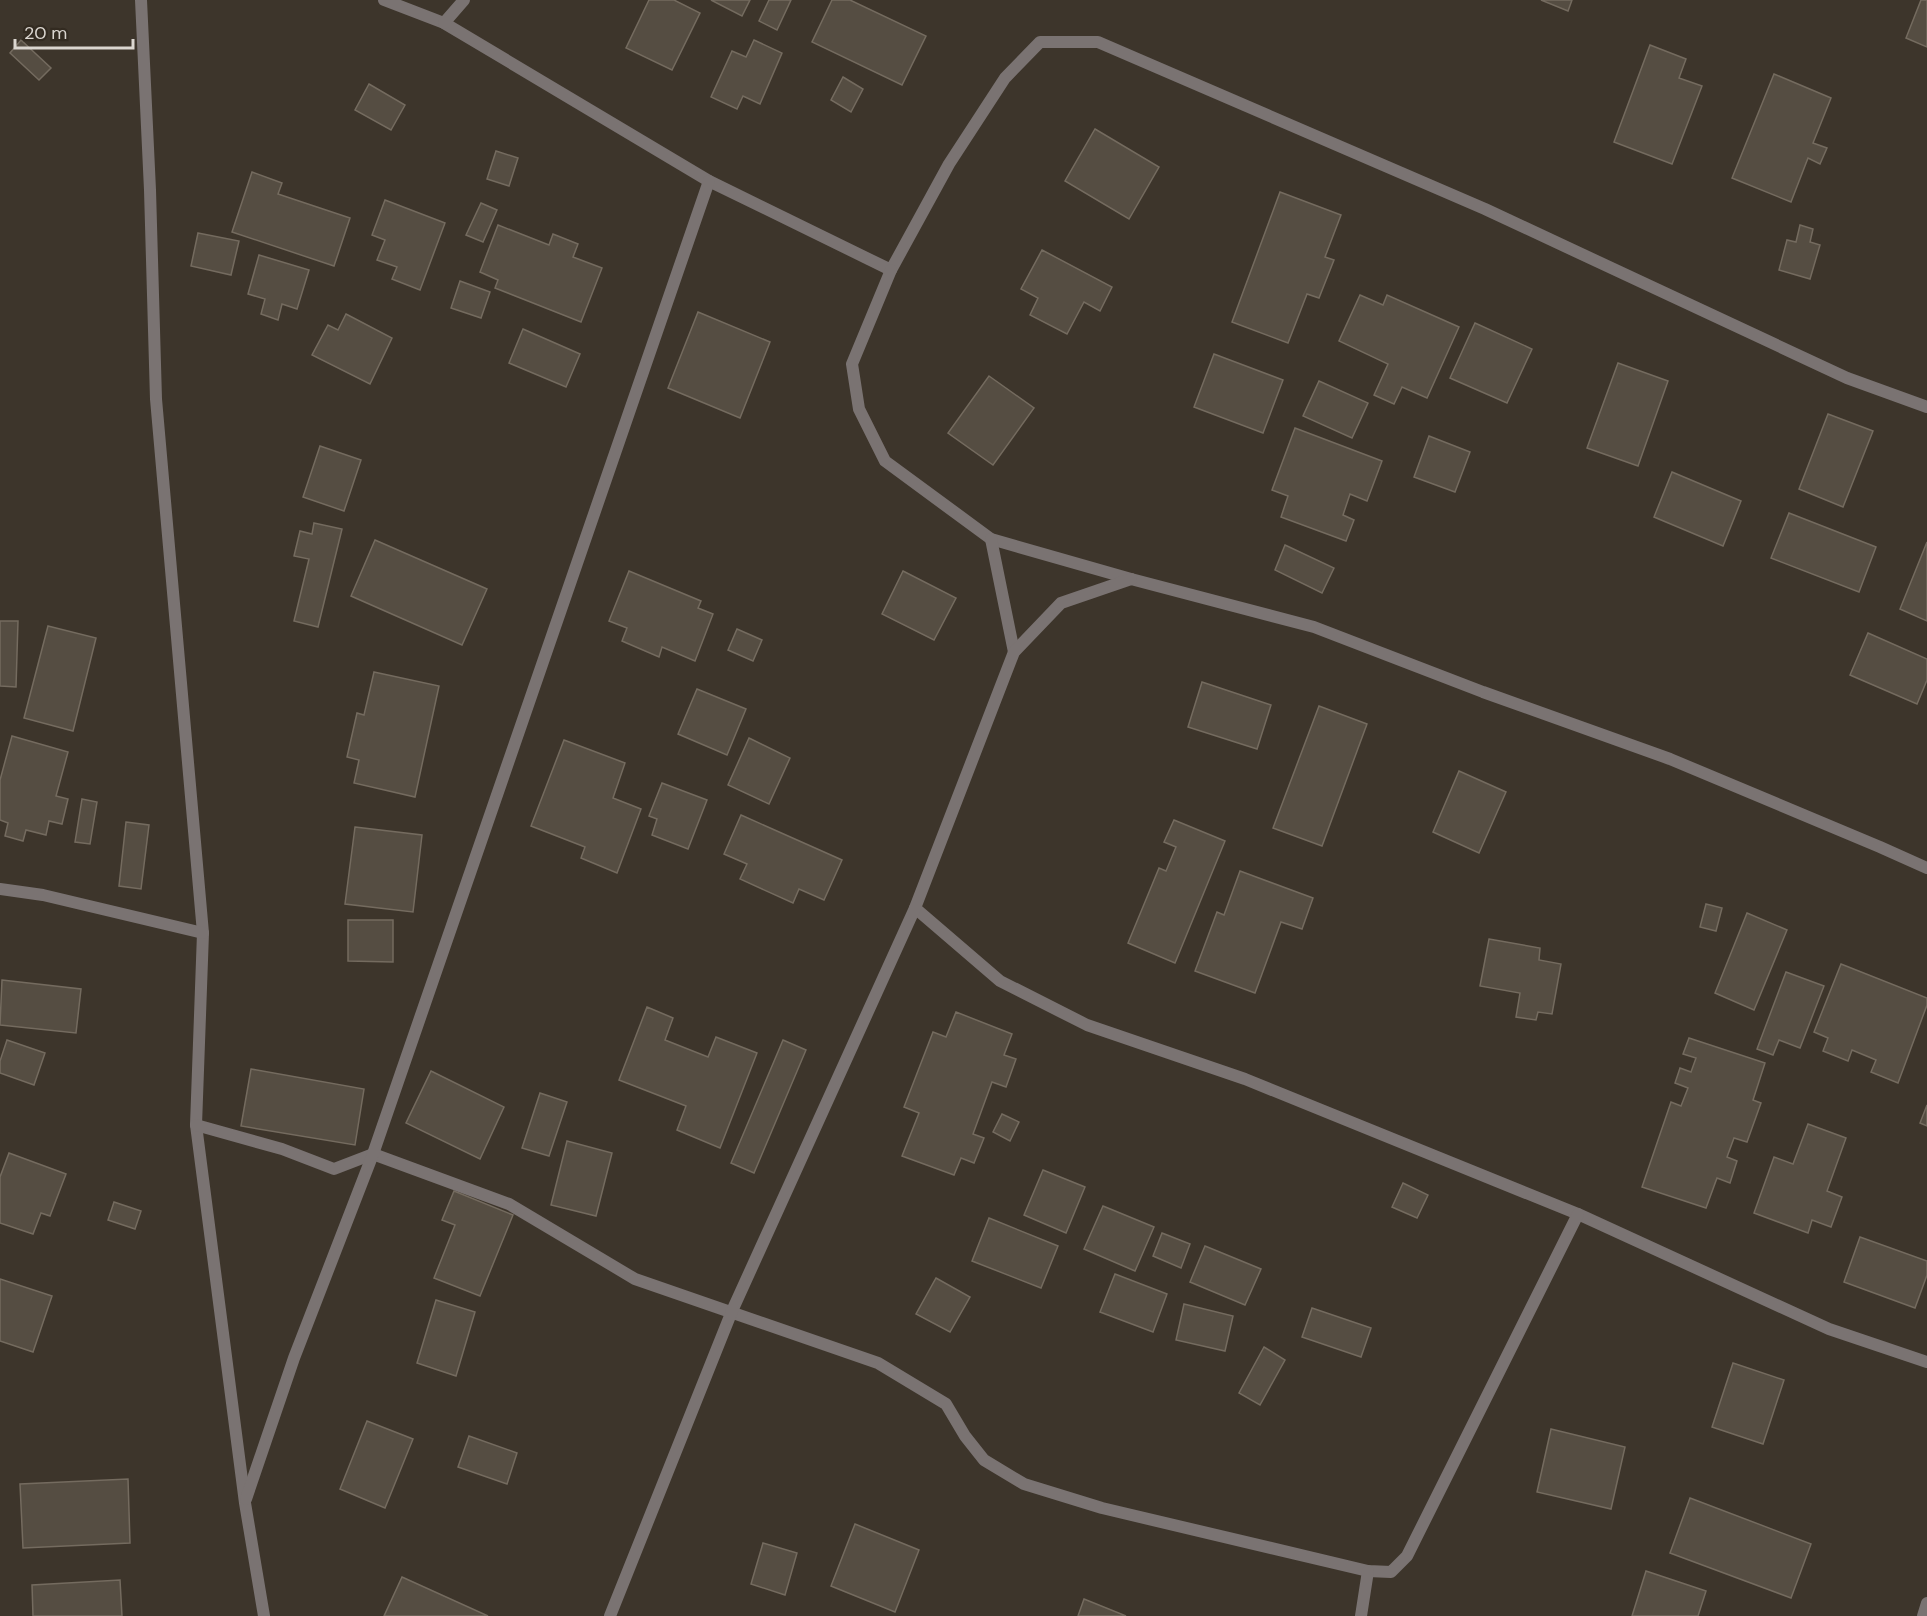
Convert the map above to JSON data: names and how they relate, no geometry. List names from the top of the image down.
{
  "scale_bar": "20 m"
}
